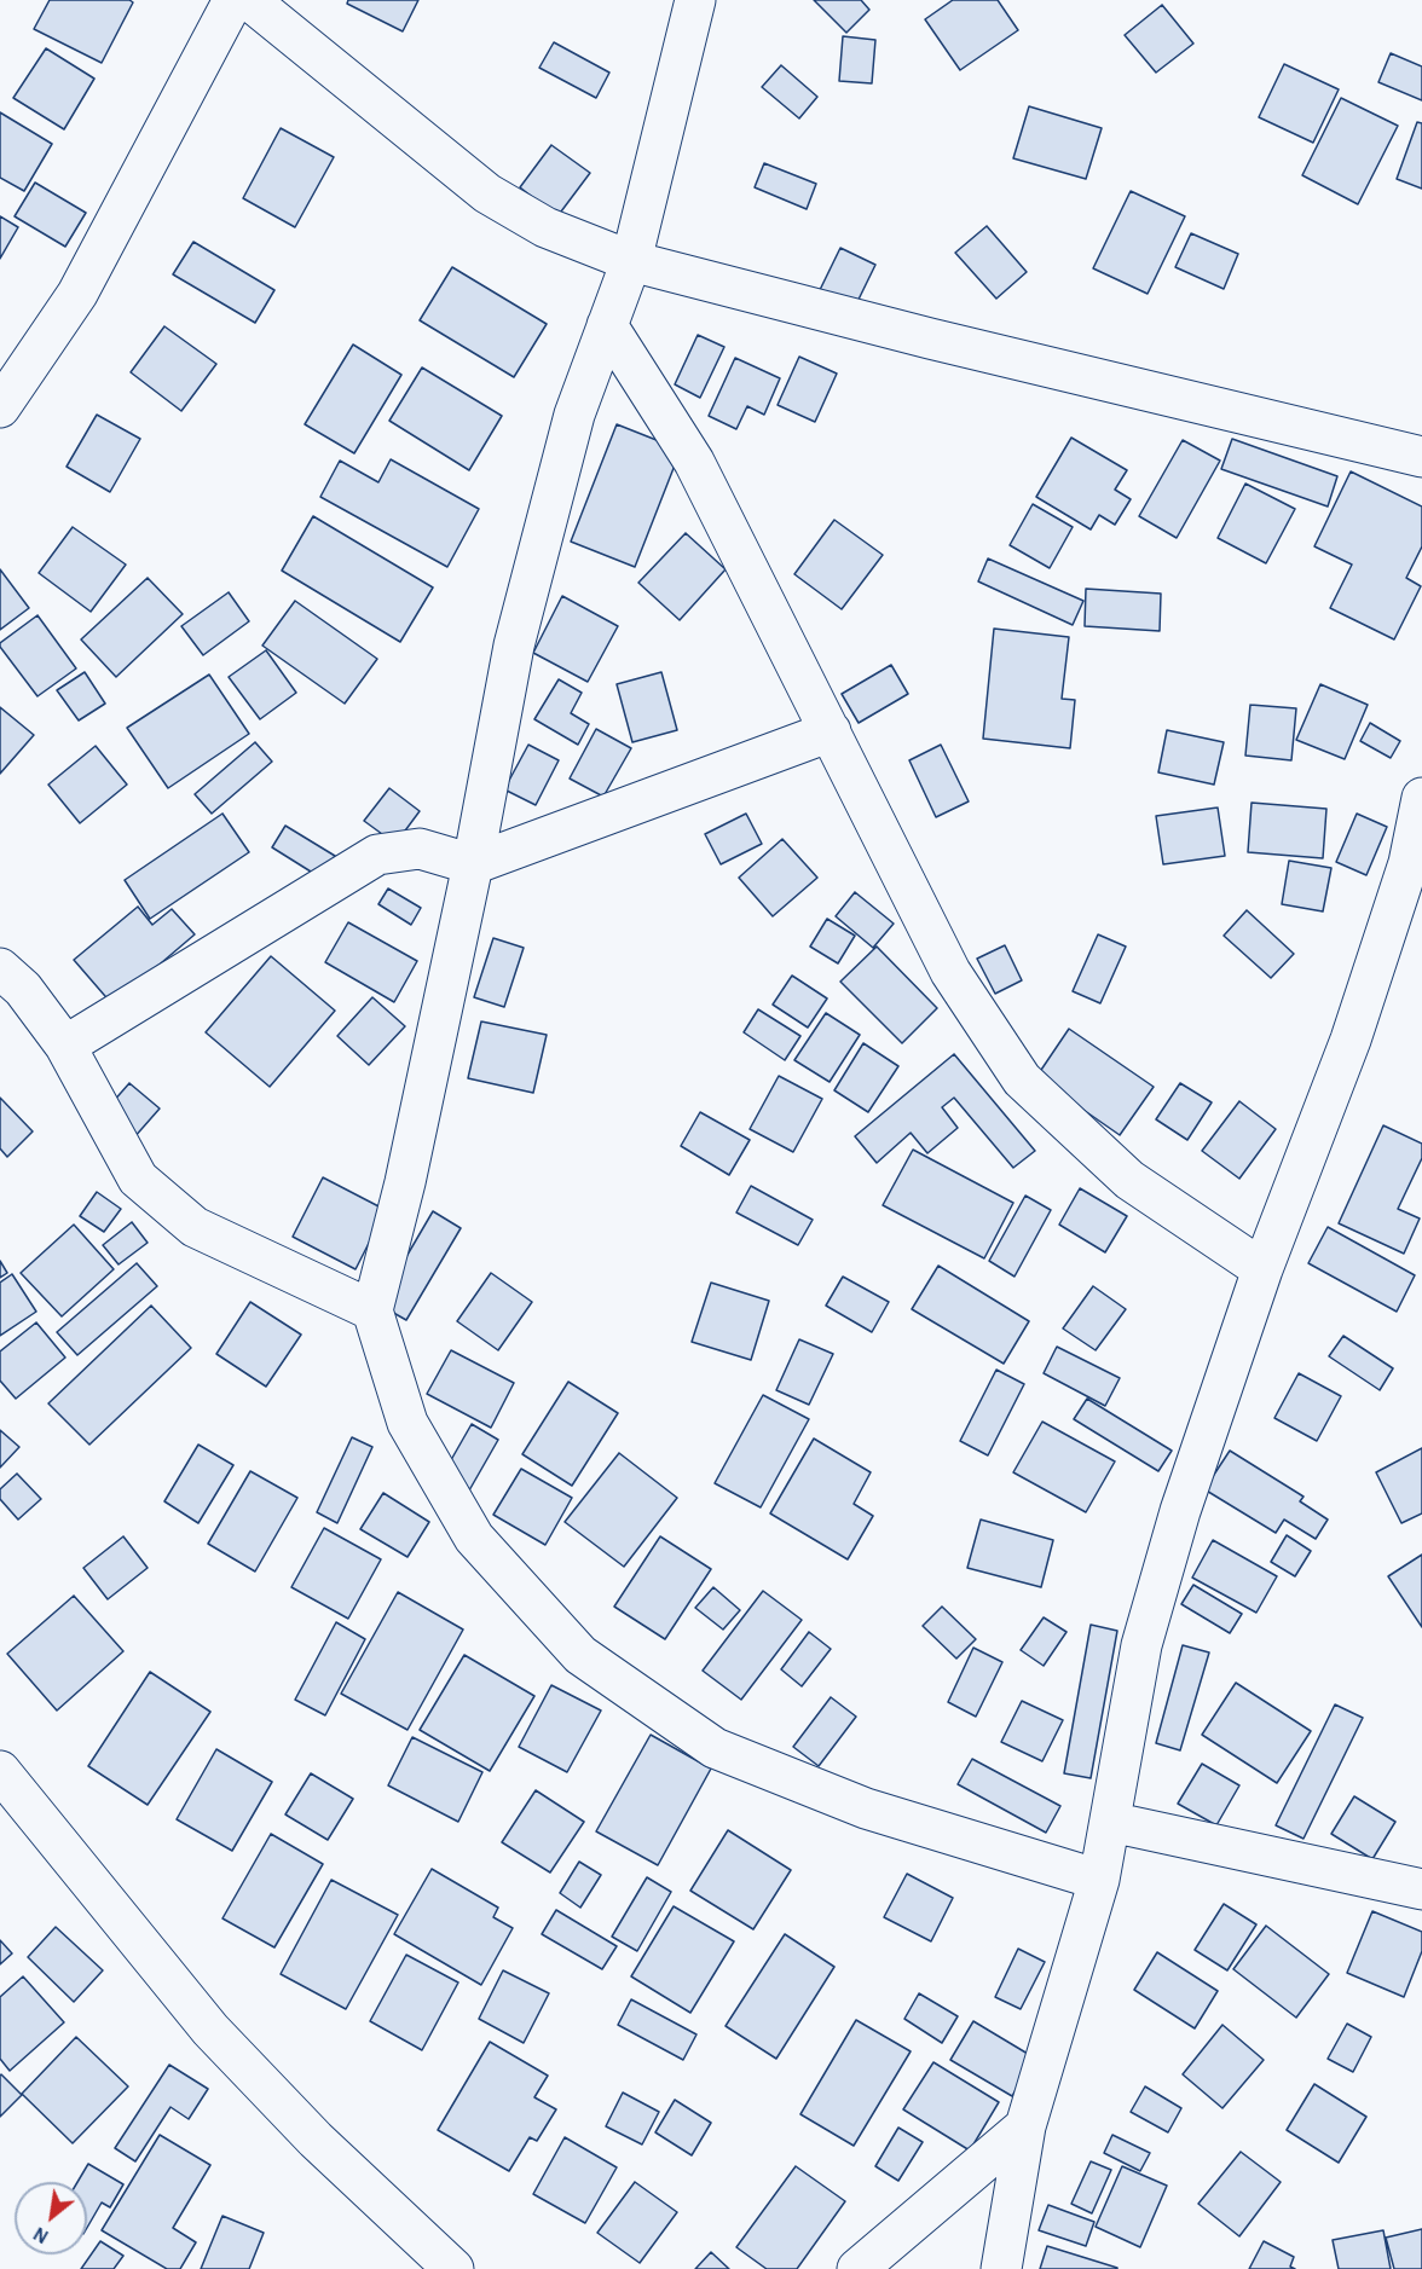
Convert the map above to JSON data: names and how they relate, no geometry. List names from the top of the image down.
{
  "north": "bottom left"
}
